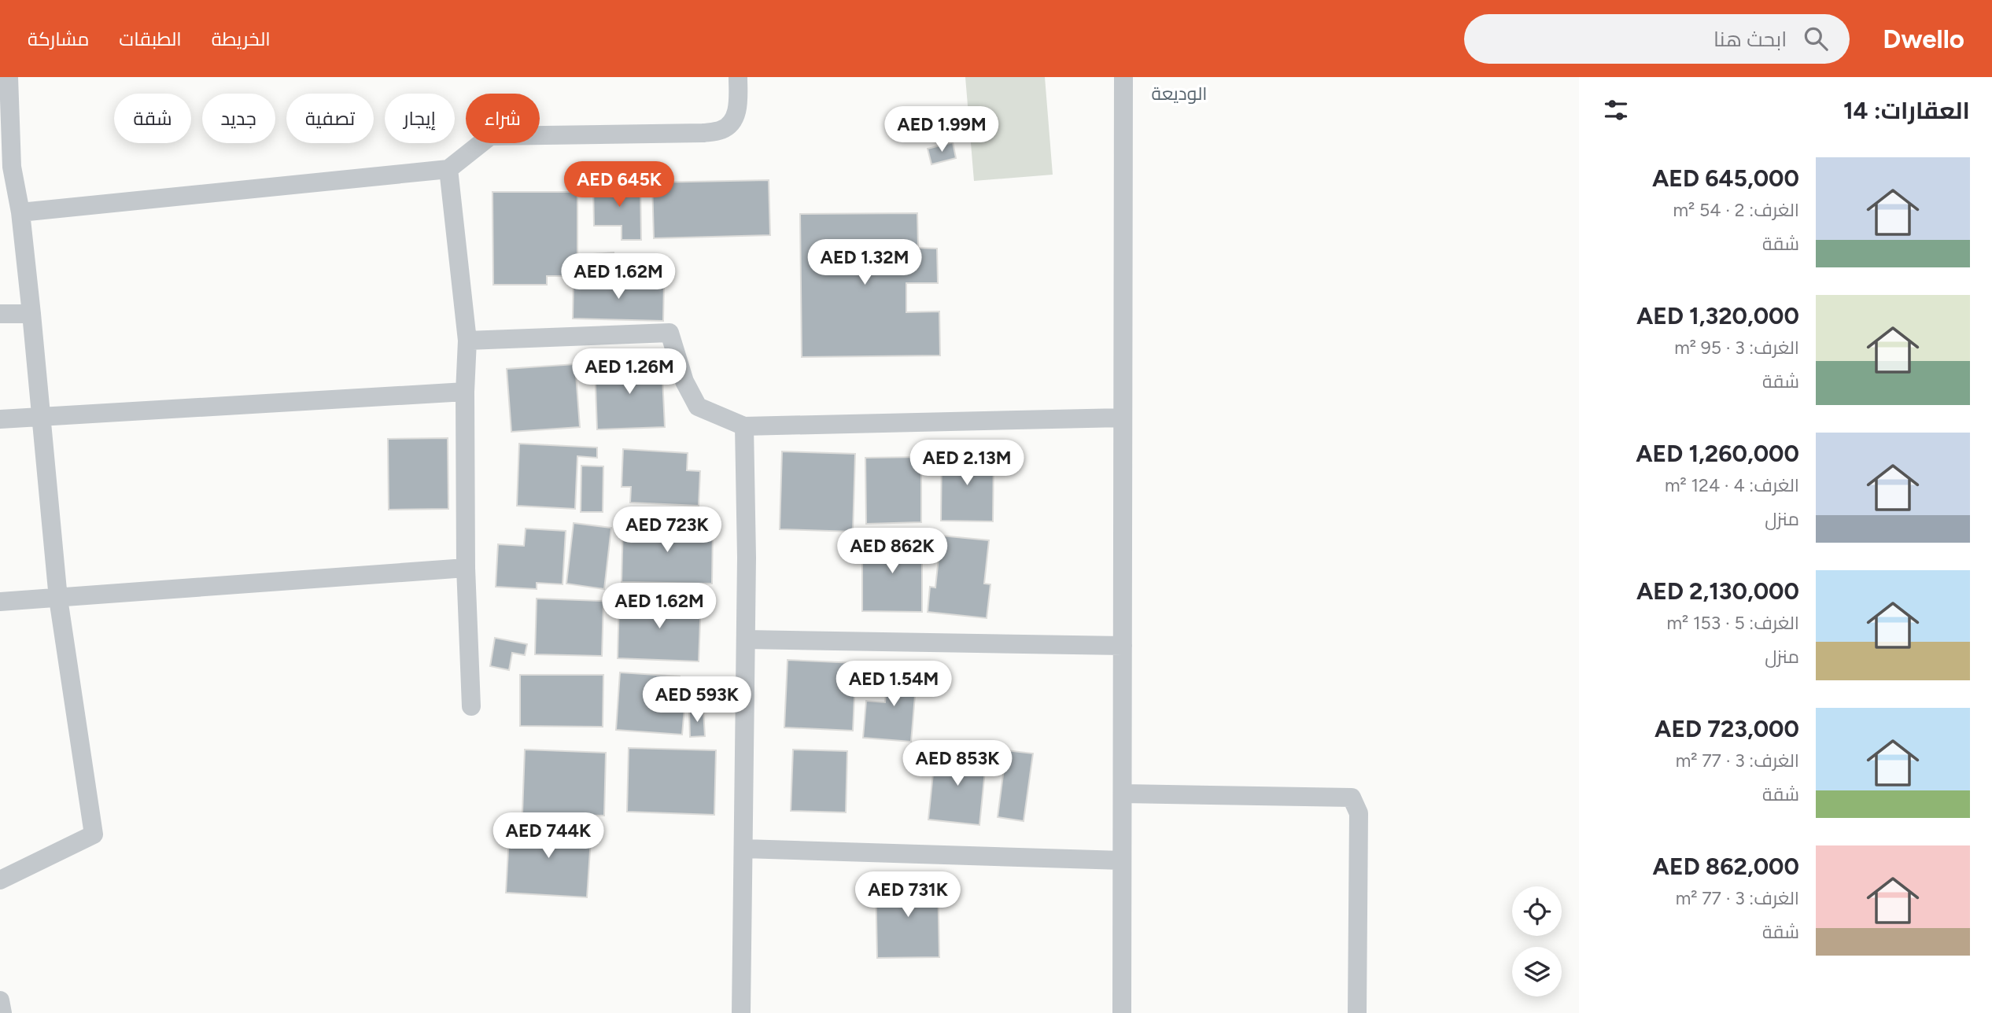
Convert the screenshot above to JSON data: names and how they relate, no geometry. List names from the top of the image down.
{
  "districts": ["الوديعة"],
  "page": {
    "header": "Dwello",
    "search": "ابحث هنا",
    "nav": ["الخريطة", "الطبقات", "مشاركة"],
    "heading": "العقارات: 14",
    "chip": [
      "شراء",
      "إيجار",
      "تصفية",
      "جديد",
      "شقة"
    ],
    "price": [
      "AED 1.99M",
      "AED 645K",
      "AED 1.32M",
      "AED 1.62M",
      "AED 1.26M",
      "AED 2.13M",
      "AED 723K",
      "AED 862K",
      "AED 1.62M",
      "AED 1.54M",
      "AED 593K",
      "AED 853K",
      "AED 744K",
      "AED 731K"
    ],
    "list": [
      {
        "name": "AED 645,000",
        "note": "الغرف: 2 · 54 m² · شقة"
      },
      {
        "name": "AED 1,320,000",
        "note": "الغرف: 3 · 95 m² · شقة"
      },
      {
        "name": "AED 1,260,000",
        "note": "الغرف: 4 · 124 m² · منزل"
      },
      {
        "name": "AED 2,130,000",
        "note": "الغرف: 5 · 153 m² · منزل"
      },
      {
        "name": "AED 723,000",
        "note": "الغرف: 3 · 77 m² · شقة"
      },
      {
        "name": "AED 862,000",
        "note": "الغرف: 3 · 77 m² · شقة"
      }
    ]
  }
}
